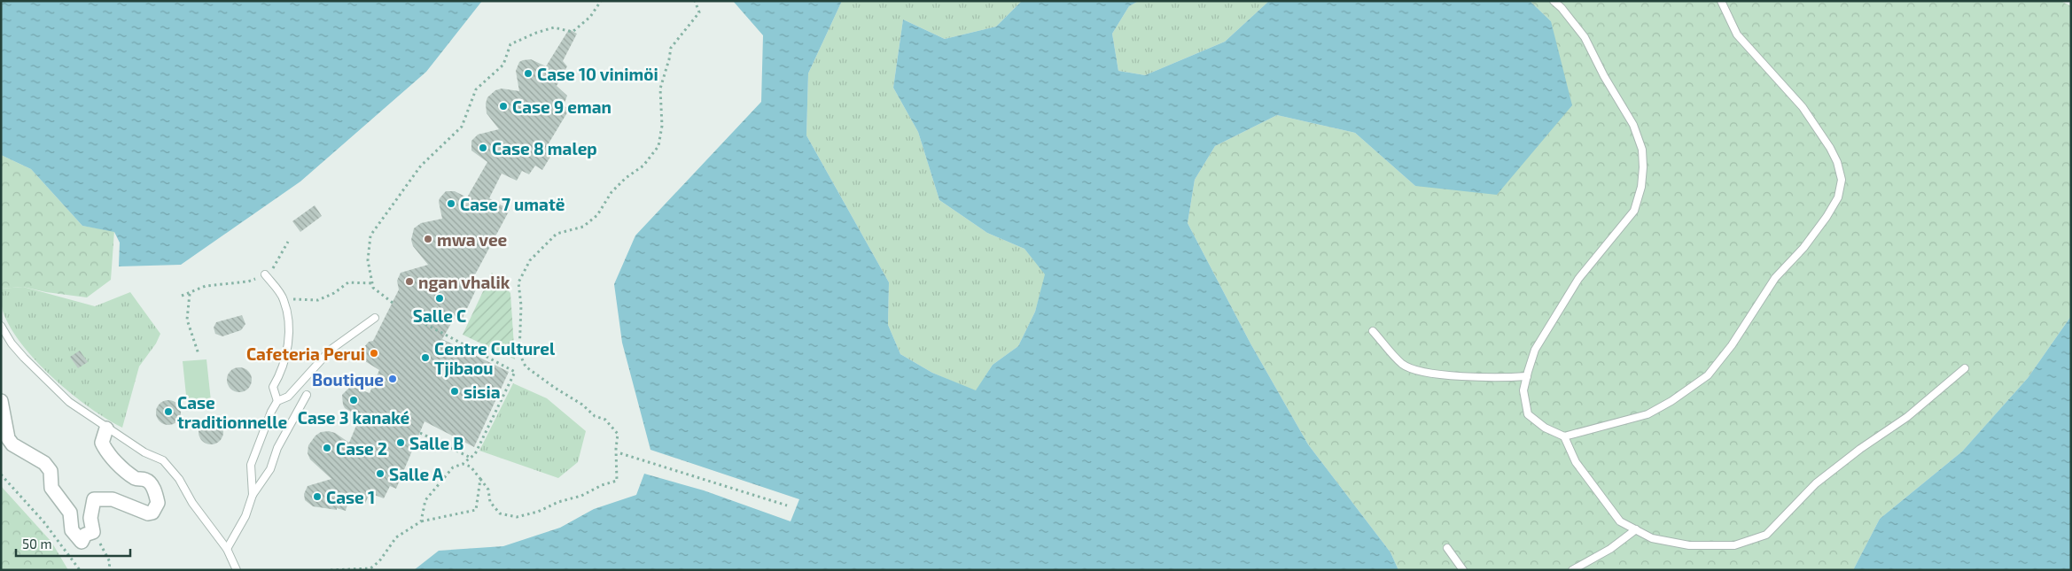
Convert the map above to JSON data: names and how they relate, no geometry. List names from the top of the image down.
{
  "places": [
    "Case 10 vinimöi",
    "Case 9 eman",
    "Case 8 malep",
    "Case 7 umatë",
    "mwa vee",
    "ngan vhalik",
    "Salle C",
    "Cafeteria Perui",
    "Centre Culturel Tjibaou",
    "Boutique",
    "sisia",
    "Case 3 kanaké",
    "Case traditionnelle",
    "Salle B",
    "Case 2",
    "Salle A",
    "Case 1"
  ],
  "scale_bar": "50 m"
}
